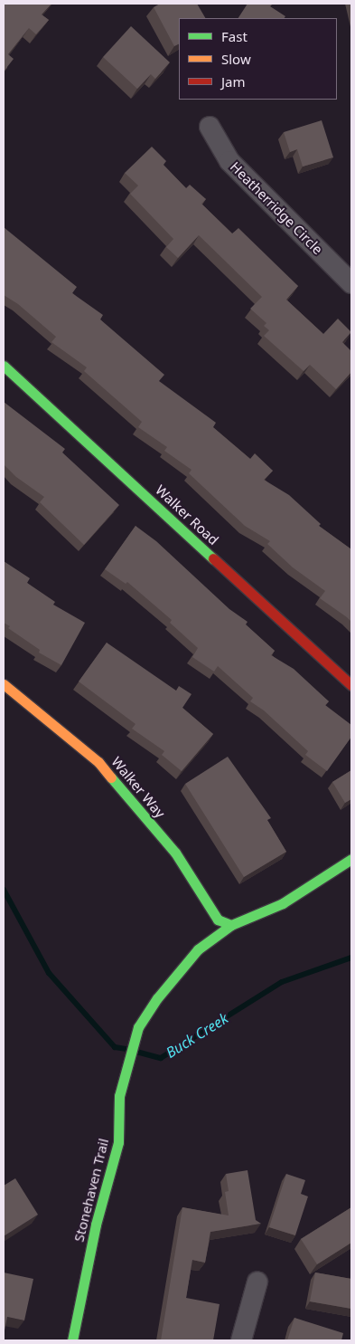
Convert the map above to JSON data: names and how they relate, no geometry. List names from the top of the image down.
{
  "streets": {
    "street": [
      "Heatherridge Circle",
      "Walker Road",
      "Walker Way",
      "Stonehaven Trail"
    ]
  },
  "crossings": [
    ["Walker Way", "Stonehaven Trail"]
  ],
  "water": ["Buck Creek"],
  "legend": ["Fast", "Slow", "Jam"]
}
